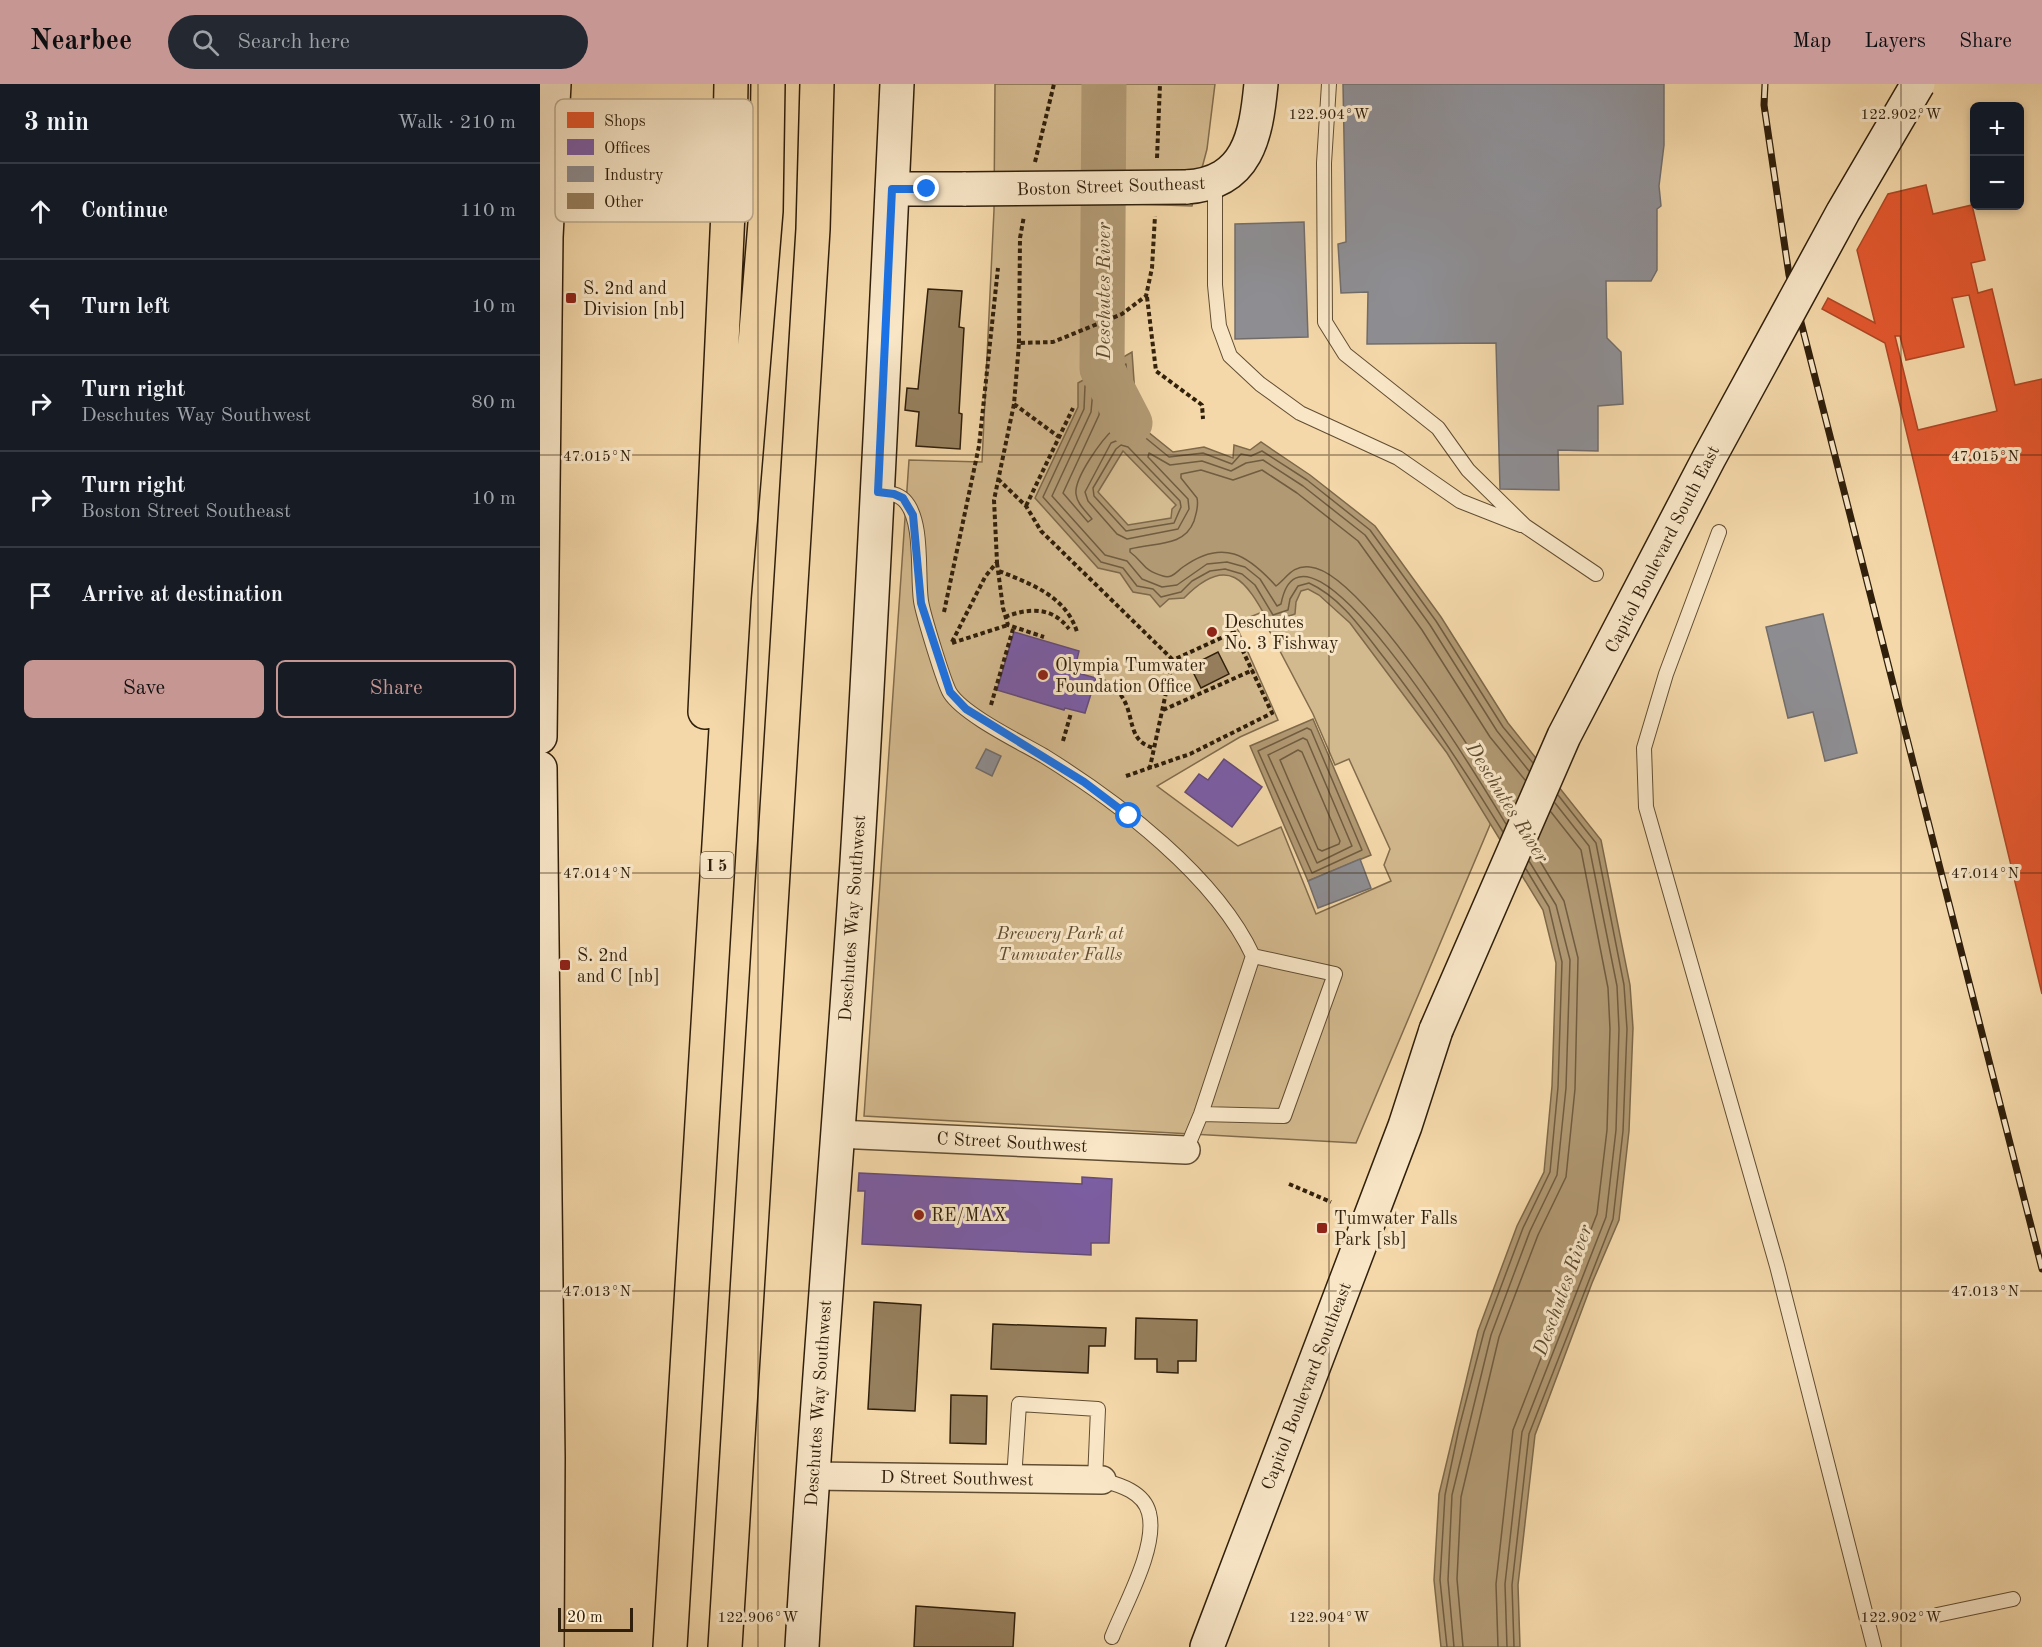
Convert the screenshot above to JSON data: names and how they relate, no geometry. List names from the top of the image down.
{
  "streets": {
    "highway": ["I 5"],
    "main road": [
      "Boston Street Southeast",
      "Capitol Boulevard South East",
      "Deschutes Way Southwest",
      "Capitol Boulevard Southeast"
    ],
    "street": ["C Street Southwest", "D Street Southwest"]
  },
  "crossings": [
    ["Boston Street Southeast", "Deschutes Way Southwest"],
    ["Capitol Boulevard South East", "Capitol Boulevard Southeast"],
    ["Deschutes Way Southwest", "C Street Southwest"],
    ["Deschutes Way Southwest", "D Street Southwest"]
  ],
  "water": ["Deschutes River"],
  "parks": ["Brewery Park at Tumwater Falls"],
  "places": {
    "transit": ["S. 2nd and Division [nb]", "S. 2nd and C [nb]", "Tumwater Falls Park [sb]"],
    "other": ["Deschutes No. 3 Fishway", "Olympia Tumwater Foundation Office", "RE/MAX"]
  },
  "legend": [
    "Shops",
    "Offices",
    "Industry",
    "Other"
  ],
  "scale_bar": "20 m",
  "page": {
    "header": "Nearbee",
    "search": "Search here",
    "nav": ["Map", "Layers", "Share"],
    "heading": ["3 min", "Walk · 210 m"],
    "map_buttons": ["+", "−"],
    "list": [
      ["Continue", "110 m"],
      ["Turn left", "10 m"],
      ["Turn right", "Deschutes Way Southwest", "80 m"],
      ["Turn right", "Boston Street Southeast", "10 m"],
      "Arrive at destination"
    ],
    "buttons": ["Save", "Share"],
    "scale": "20 m"
  },
  "coordinates": [
    "122.904°W",
    "122.902°W",
    "47.015°N",
    "47.014°N",
    "47.013°N",
    "122.906°W"
  ]
}
